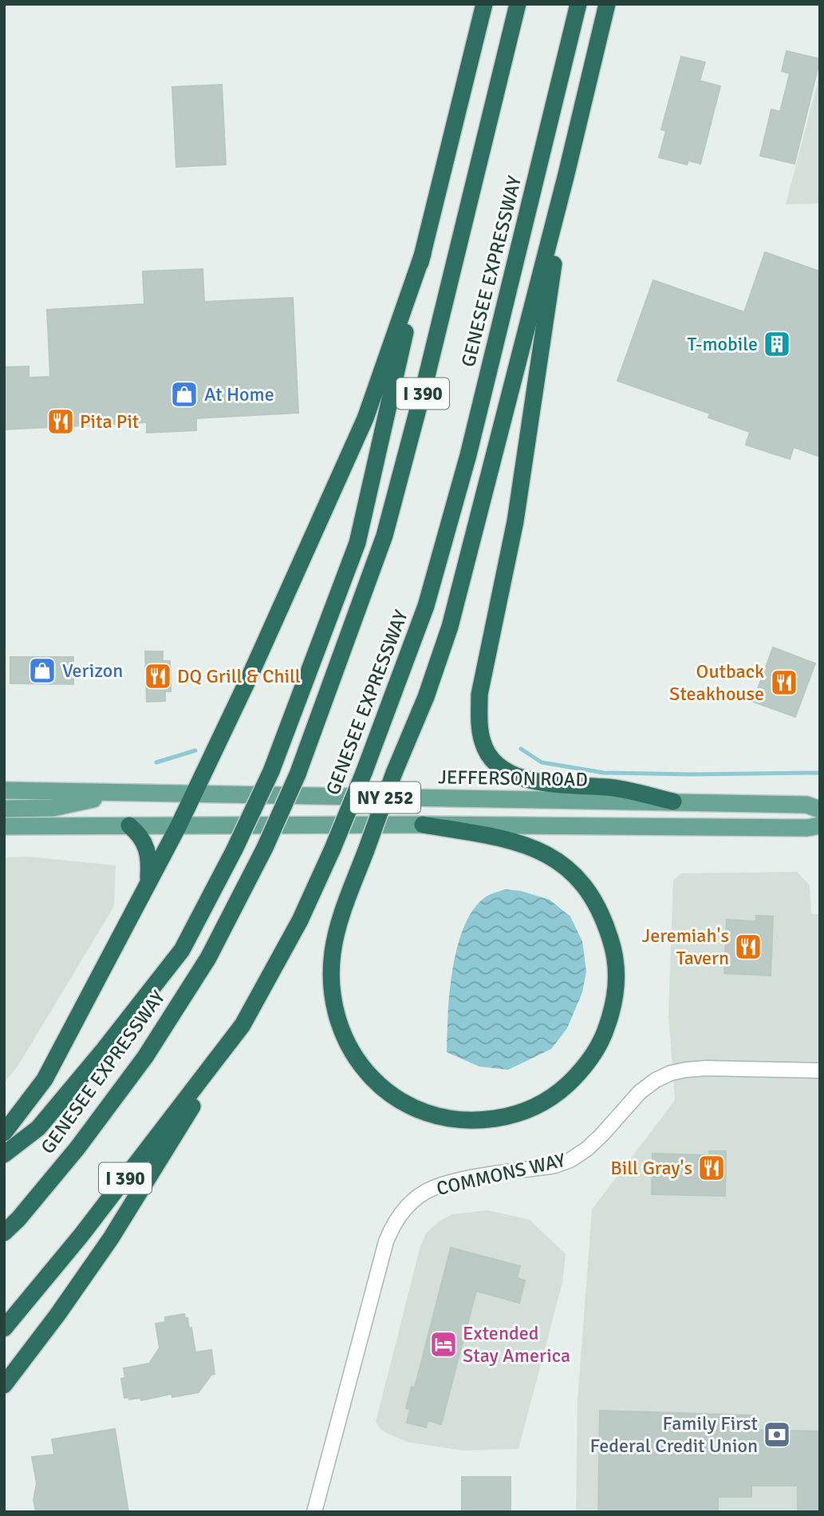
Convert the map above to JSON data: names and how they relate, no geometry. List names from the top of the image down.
{
  "streets": {
    "highway": ["GENESEE EXPRESSWAY", "I 390"],
    "main road": ["JEFFERSON ROAD", "NY 252"],
    "street": ["COMMONS WAY"]
  },
  "places": {
    "building": ["T-mobile"],
    "shop": ["At Home", "Verizon"],
    "restaurant": [
      "Pita Pit",
      "DQ Grill & Chill",
      "Outback Steakhouse",
      "Jeremiah's Tavern",
      "Bill Gray's"
    ],
    "hotel": ["Extended Stay America"],
    "bank": ["Family First Federal Credit Union"]
  }
}
